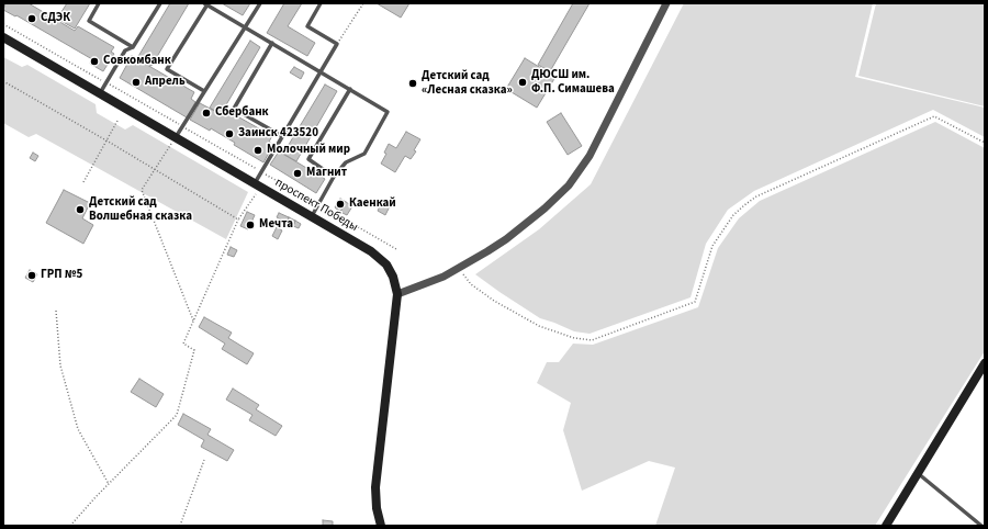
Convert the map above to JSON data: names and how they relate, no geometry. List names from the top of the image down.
{
  "streets": {
    "main road": ["проспект Победы"]
  },
  "places": [
    "СДЭК",
    "Совкомбанк",
    "Апрель",
    "ДЮСШ им. Ф.П. Симашева",
    "Детский сад «Лесная сказка»",
    "Сбербанк",
    "Заинск 423520",
    "Молочный мир",
    "Магнит",
    "Каенкай",
    "Детский сад Волшебная сказка",
    "Мечта",
    "ГРП №5"
  ]
}
